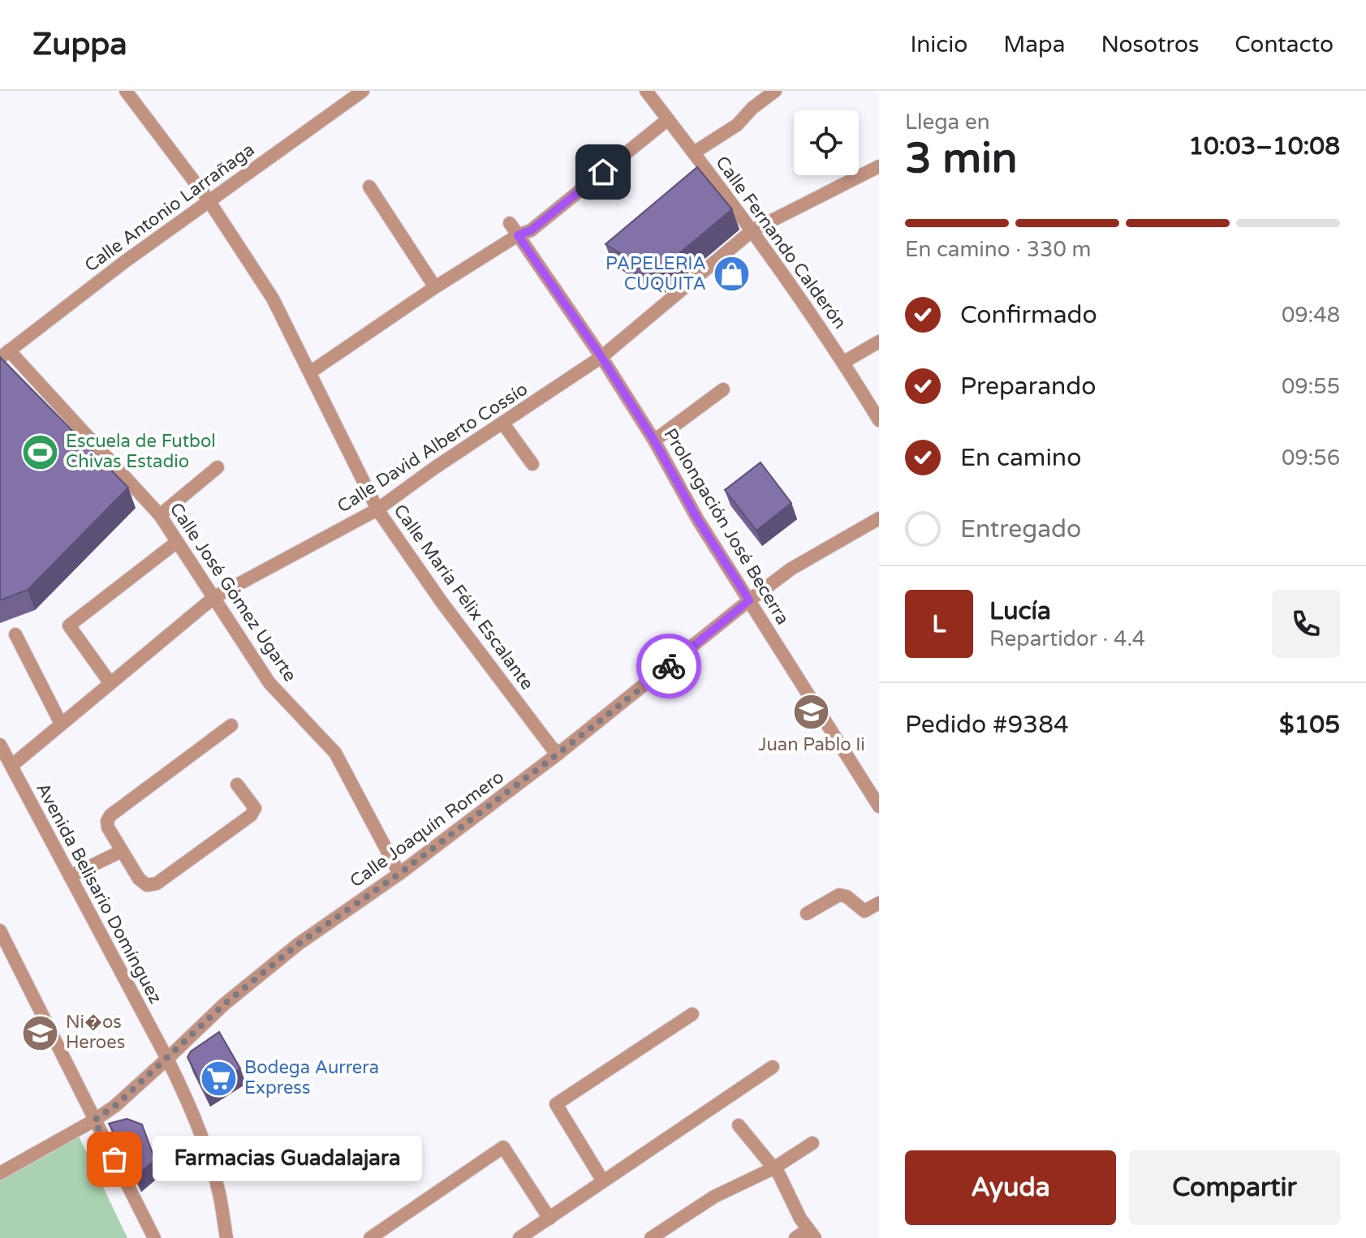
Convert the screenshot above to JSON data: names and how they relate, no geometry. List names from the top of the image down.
{
  "streets": {
    "street": [
      "Calle Antonio Larrañaga",
      "Calle Fernando Calderón",
      "Calle David Alberto Cossío",
      "Prolongación José Becerra",
      "Calle José Gómez Ugarte",
      "Calle María Félix Escalante",
      "Calle Joaquín Romero",
      "Avenida Belisario Domínguez"
    ]
  },
  "crossings": [
    ["Calle Antonio Larrañaga", "Calle José Gómez Ugarte"],
    ["Calle Antonio Larrañaga", "Calle María Félix Escalante"],
    ["Calle Fernando Calderón", "Calle David Alberto Cossío"],
    ["Calle David Alberto Cossío", "Prolongación José Becerra"],
    ["Calle David Alberto Cossío", "Calle José Gómez Ugarte"],
    ["Calle David Alberto Cossío", "Calle María Félix Escalante"],
    ["Calle David Alberto Cossío", "Avenida Belisario Domínguez"],
    ["Prolongación José Becerra", "Calle Joaquín Romero"],
    ["Calle José Gómez Ugarte", "Calle Joaquín Romero"],
    ["Calle María Félix Escalante", "Calle Joaquín Romero"],
    ["Calle Joaquín Romero", "Avenida Belisario Domínguez"]
  ],
  "places": {
    "shop": ["PAPELERIA CUQUITA"],
    "sports": ["Escuela de Futbol Chivas Estadio"],
    "school or university": ["Juan Pablo Ii", "Ni�os Heroes"],
    "supermarket": ["Bodega Aurrera Express"],
    "other": ["Farmacias Guadalajara"]
  },
  "page": {
    "header": "Zuppa",
    "nav": [
      "Inicio",
      "Mapa",
      "Nosotros",
      "Contacto"
    ],
    "heading": ["3 min", "Llega en", "10:03–10:08"],
    "panel": [
      "Lucía",
      "Repartidor · 4.4",
      "Pedido #9384",
      "$105"
    ],
    "bar": "En camino · 330 m",
    "list": [
      ["Confirmado", "09:48"],
      ["Preparando", "09:55"],
      ["En camino", "09:56"],
      "Entregado"
    ],
    "round": "L",
    "bubble": "Farmacias Guadalajara",
    "buttons": ["Ayuda", "Compartir"]
  }
}
